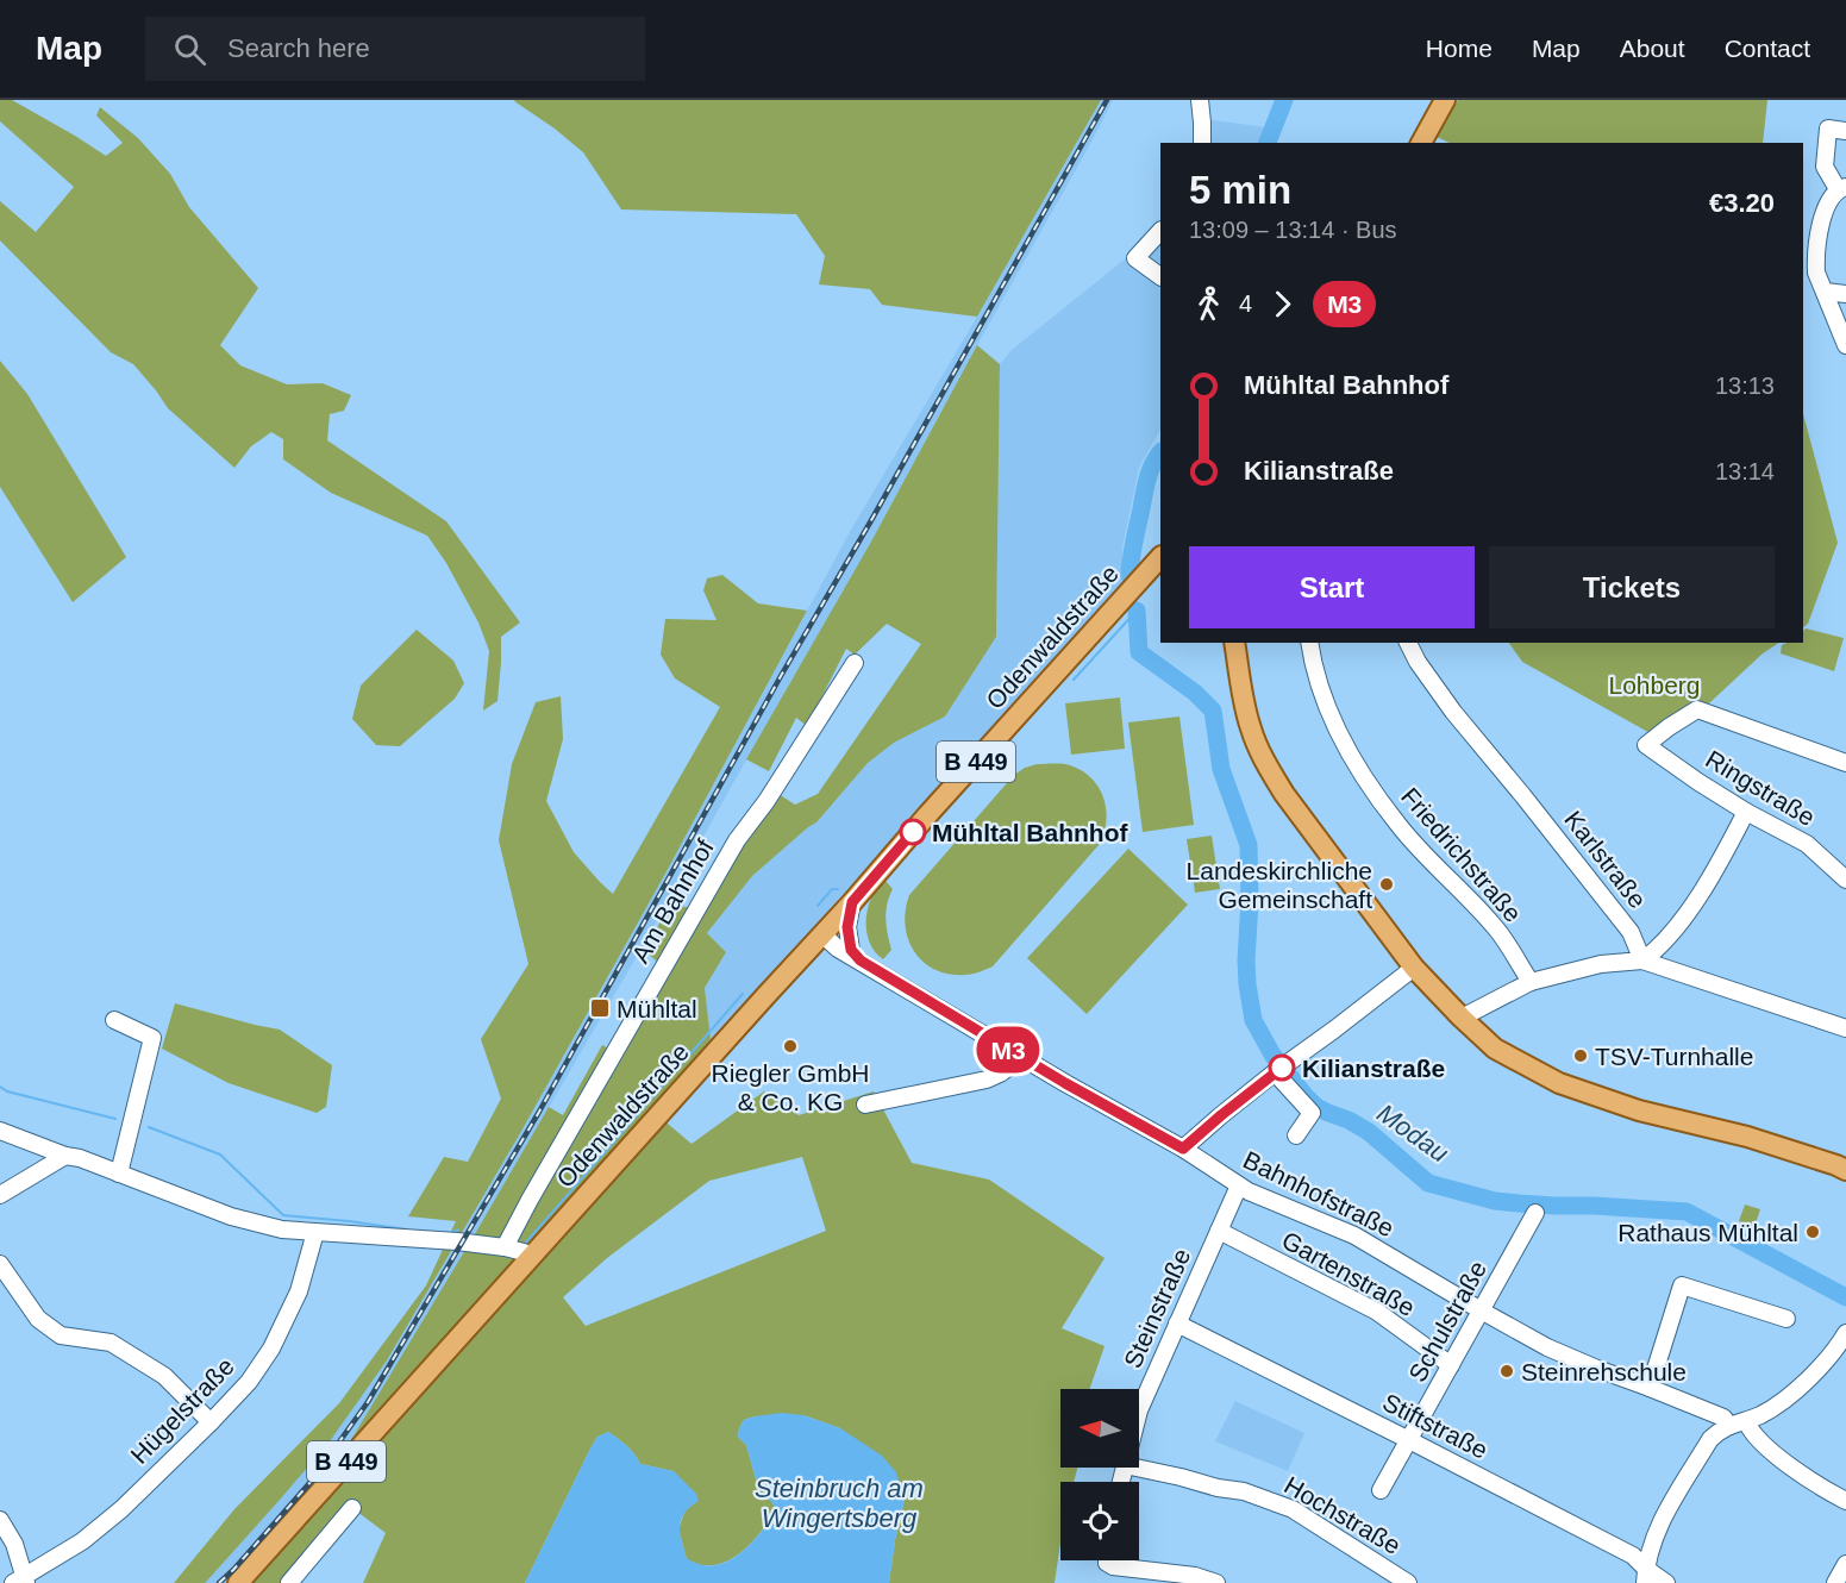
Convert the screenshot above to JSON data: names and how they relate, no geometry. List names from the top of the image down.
{
  "streets": {
    "main road": ["Odenwaldstraße", "B 449"],
    "street": [
      "Ringstraße",
      "Friedrichstraße",
      "Karlstraße",
      "Am Bahnhof",
      "Bahnhofstraße",
      "Gartenstraße",
      "Steinstraße",
      "Schulstraße",
      "Hügelstraße",
      "Stiftstraße",
      "Hochstraße"
    ]
  },
  "crossings": [
    ["Odenwaldstraße", "Bahnhofstraße"],
    ["Bahnhofstraße", "Steinstraße"],
    ["Bahnhofstraße", "Schulstraße"],
    ["Gartenstraße", "Steinstraße"],
    ["Gartenstraße", "Schulstraße"],
    ["Steinstraße", "Stiftstraße"],
    ["Schulstraße", "Stiftstraße"]
  ],
  "water": ["Modau", "Steinbruch am Wingertsberg"],
  "parks": ["Lohberg"],
  "places": {
    "other": [
      "Mühltal Bahnhof",
      "Landeskirchliche Gemeinschaft",
      "Riegler GmbH & Co. KG",
      "TSV-Turnhalle",
      "Kilianstraße",
      "Rathaus Mühltal",
      "Steinrehschule"
    ],
    "transit": ["Mühltal"]
  },
  "lines": ["bus line M3"],
  "north": "left",
  "page": {
    "header": "Map",
    "search": "Search here",
    "nav": [
      "Home",
      "Map",
      "About",
      "Contact"
    ],
    "on_map": "M3",
    "heading": ["5 min", "13:09 – 13:14 · Bus", "€3.20"],
    "legs": ["4", "M3"],
    "list": [
      {
        "name": "Mühltal Bahnhof",
        "value": "13:13"
      },
      {
        "name": "Kilianstraße",
        "value": "13:14"
      }
    ],
    "buttons": ["Start", "Tickets"]
  }
}
